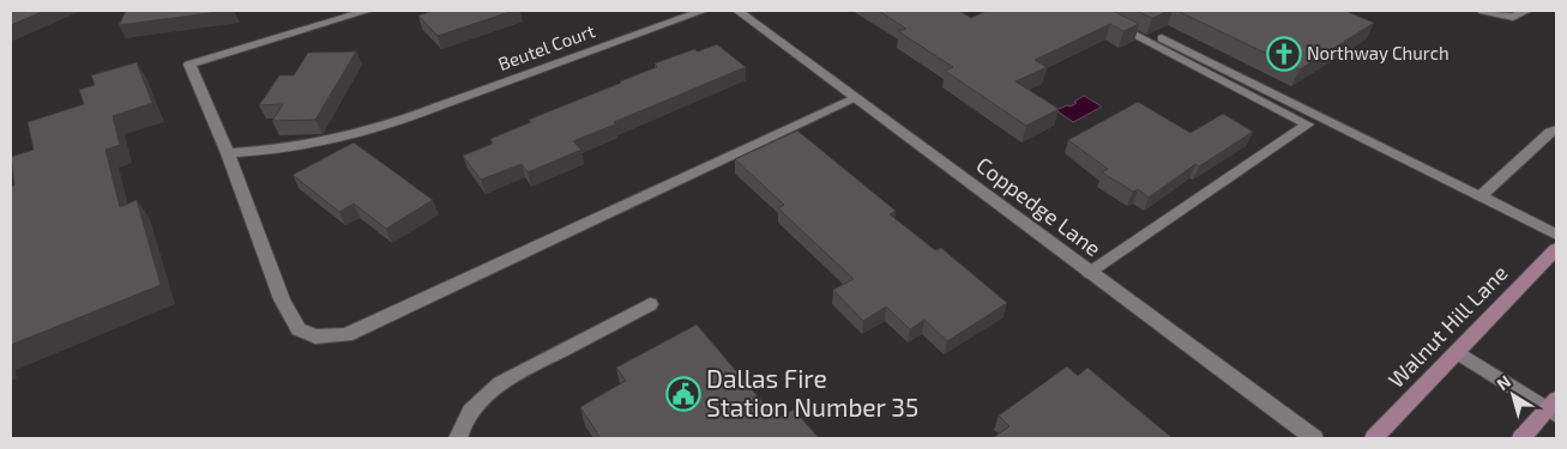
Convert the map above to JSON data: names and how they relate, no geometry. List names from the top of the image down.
{
  "streets": {
    "main road": ["Walnut Hill Lane"],
    "street": ["Beutel Court", "Coppedge Lane"]
  },
  "places": {
    "church": ["Northway Church"],
    "public building": ["Dallas Fire Station Number 35"]
  },
  "north": "top left"
}
